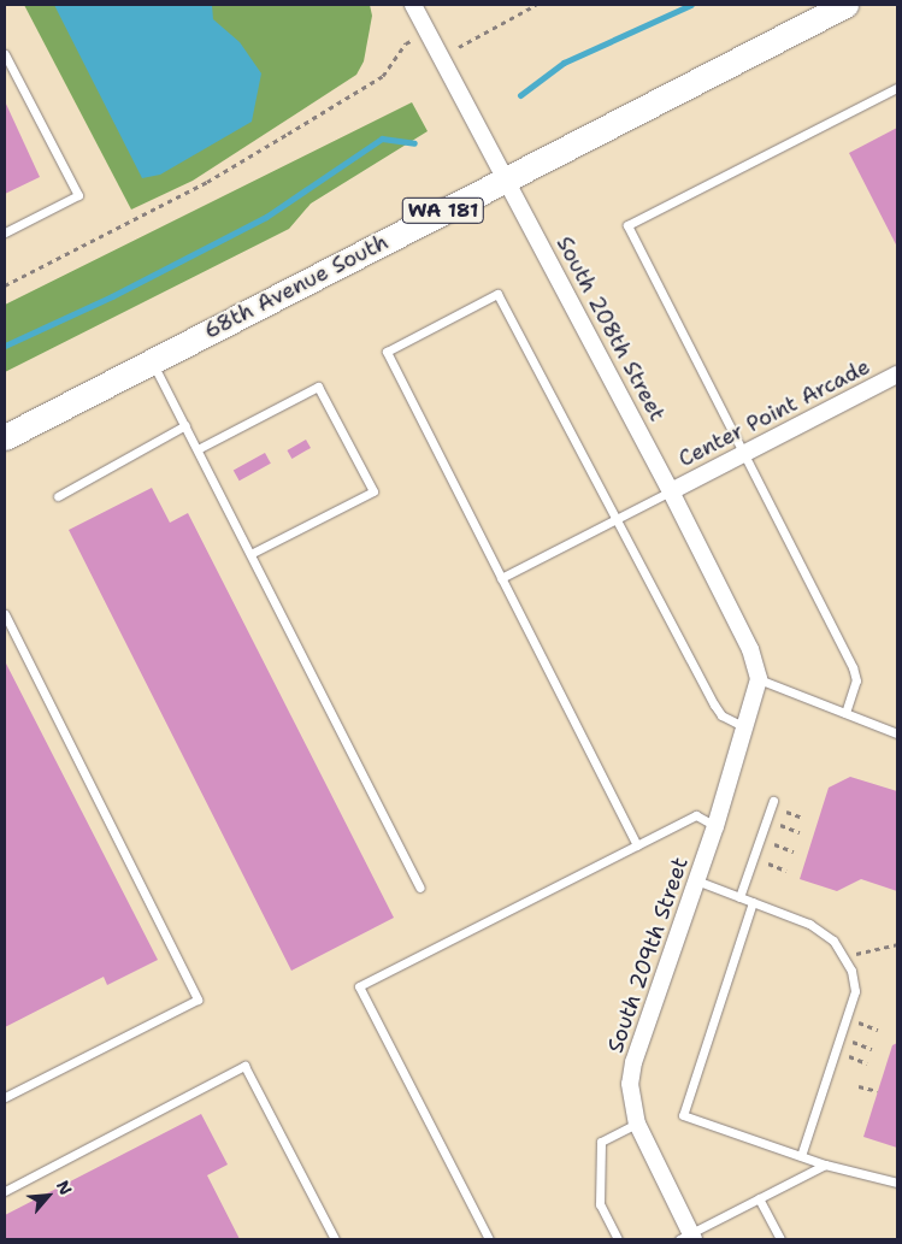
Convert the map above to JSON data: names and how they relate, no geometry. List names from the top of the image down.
{
  "streets": {
    "main road": ["WA 181", "68th Avenue South"],
    "street": ["South 208th Street", "Center Point Arcade", "South 209th Street"]
  },
  "crossings": [
    ["68th Avenue South", "South 208th Street"],
    ["South 208th Street", "Center Point Arcade"],
    ["South 208th Street", "South 209th Street"]
  ],
  "north": "top right"
}
